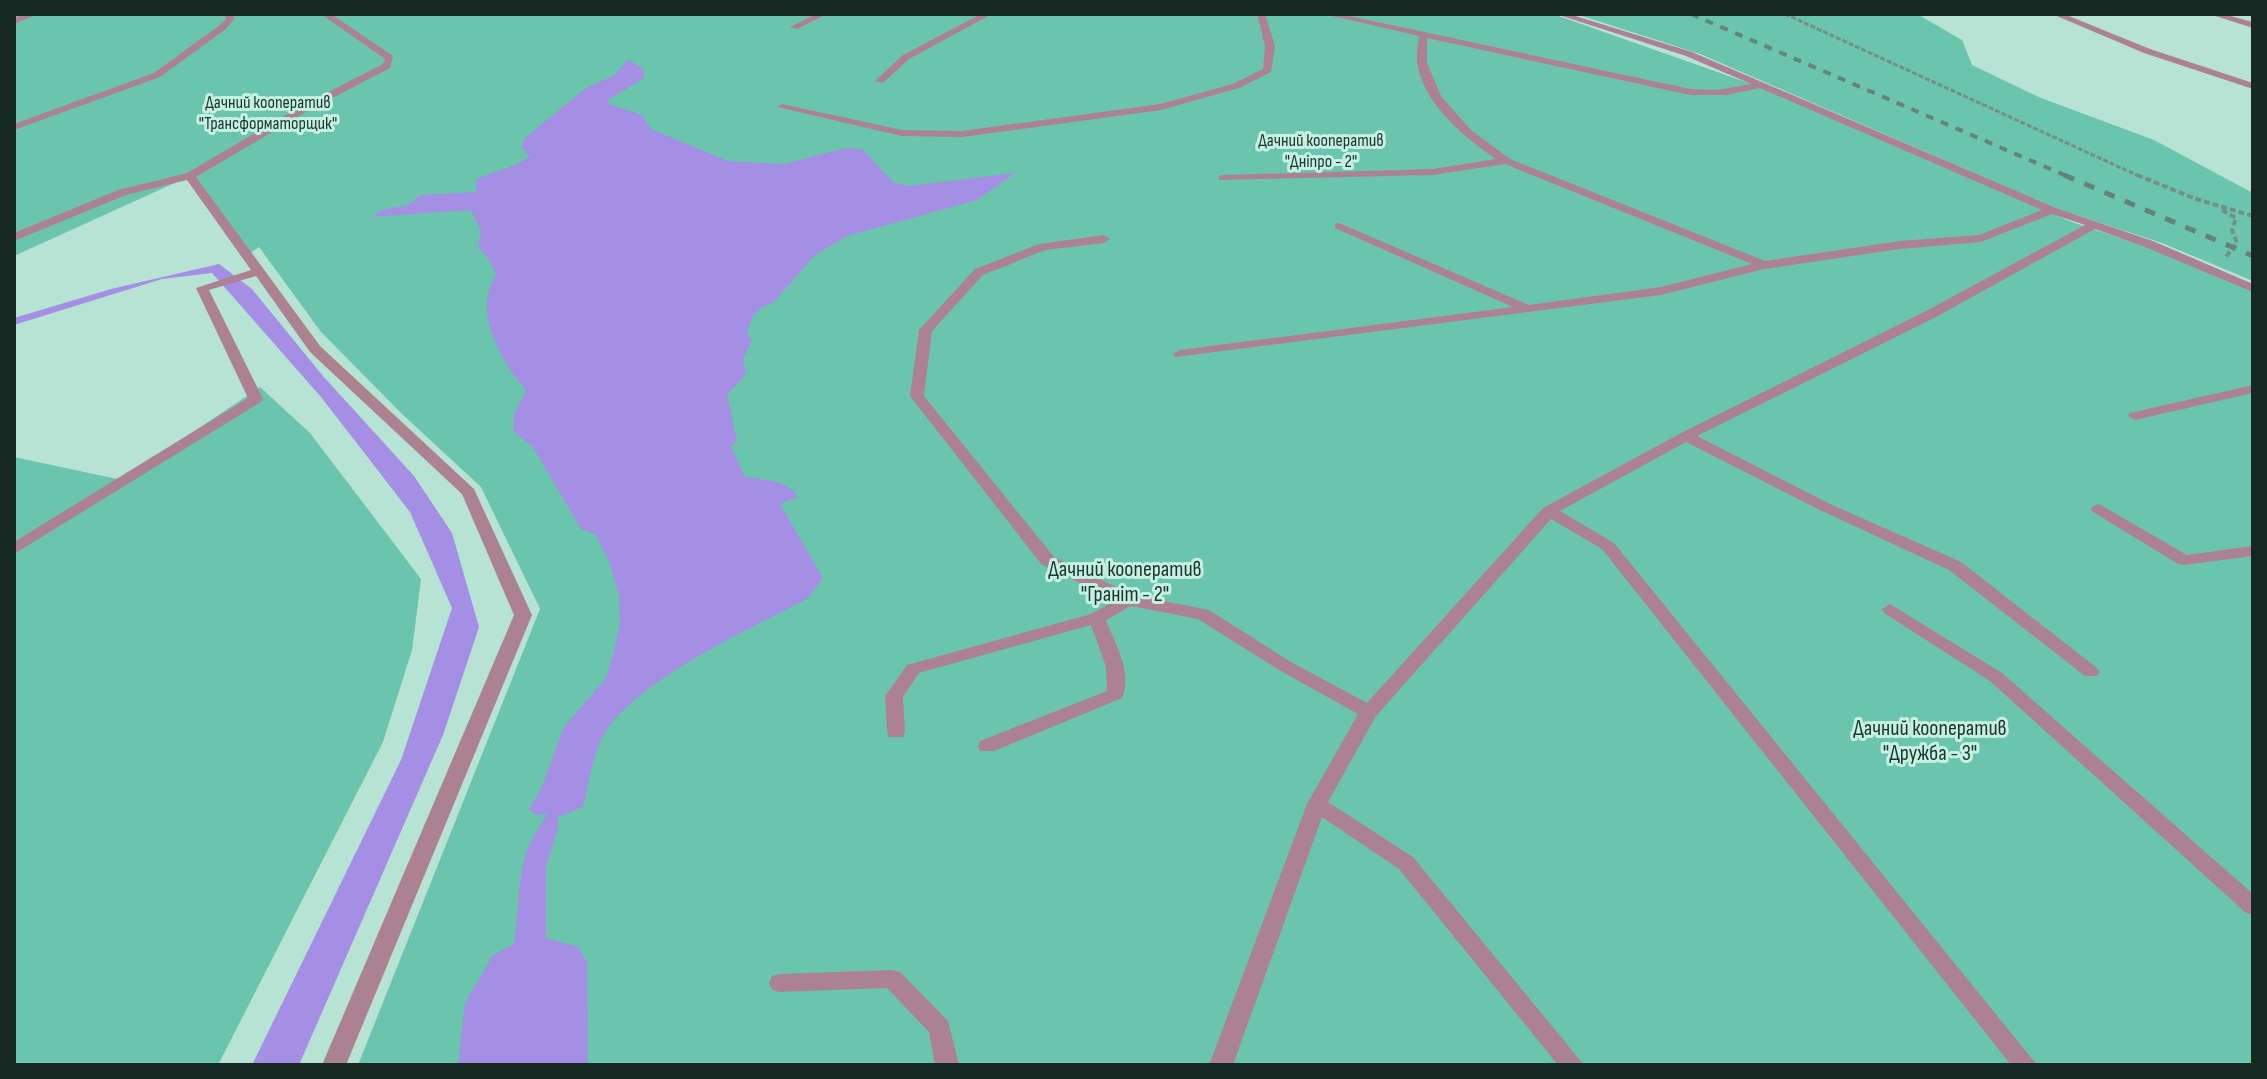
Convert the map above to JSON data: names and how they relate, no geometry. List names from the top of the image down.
{
  "parks": [
    "Дачний кооператив \"Трансформаторщик\"",
    "Дачний кооператив \"Дніпро - 2\"",
    "Дачний кооператив \"Граніт - 2\"",
    "Дачний кооператив \"Дружба - 3\""
  ]
}
